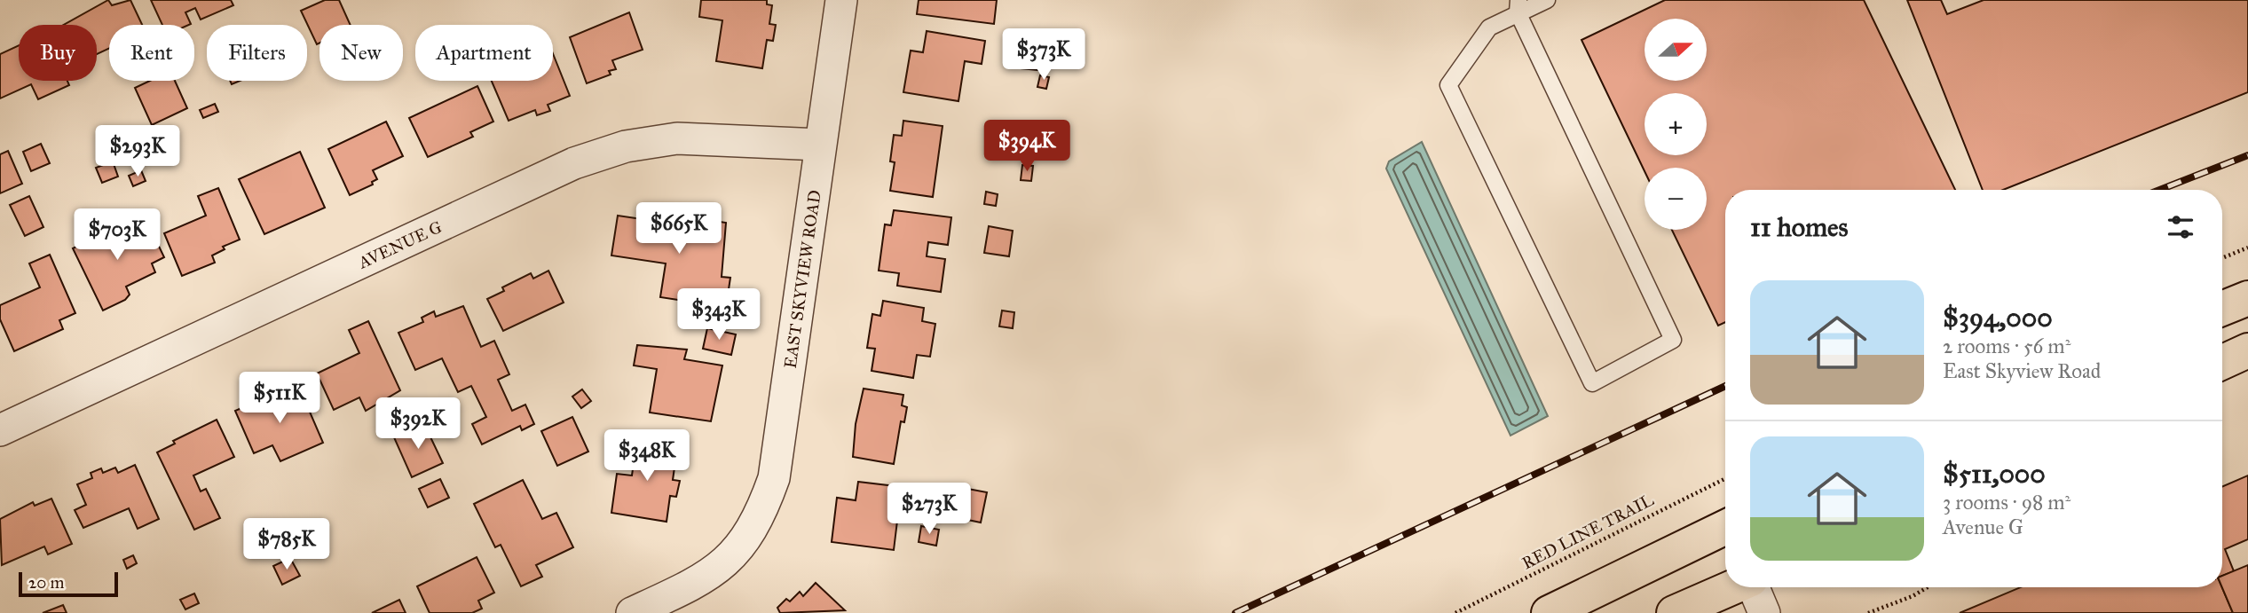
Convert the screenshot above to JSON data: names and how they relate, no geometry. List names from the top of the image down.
{
  "streets": {
    "street": ["AVENUE G", "EAST SKYVIEW ROAD"],
    "path": ["RED LINE TRAIL"]
  },
  "crossings": [
    ["AVENUE G", "EAST SKYVIEW ROAD"]
  ],
  "scale_bar": "20 m",
  "north": "right",
  "page": {
    "map_buttons": ["+", "−"],
    "chip": [
      "Buy",
      "Rent",
      "Filters",
      "New",
      "Apartment"
    ],
    "price": [
      "$373K",
      "$394K",
      "$293K",
      "$665K",
      "$703K",
      "$343K",
      "$511K",
      "$392K",
      "$348K",
      "$273K",
      "$785K"
    ],
    "heading": "11 homes",
    "list": [
      {
        "name": "$394,000",
        "note": "2 rooms · 56 m² · East Skyview Road"
      },
      {
        "name": "$511,000",
        "note": "3 rooms · 98 m² · Avenue G"
      }
    ],
    "scale": "20 m"
  }
}
